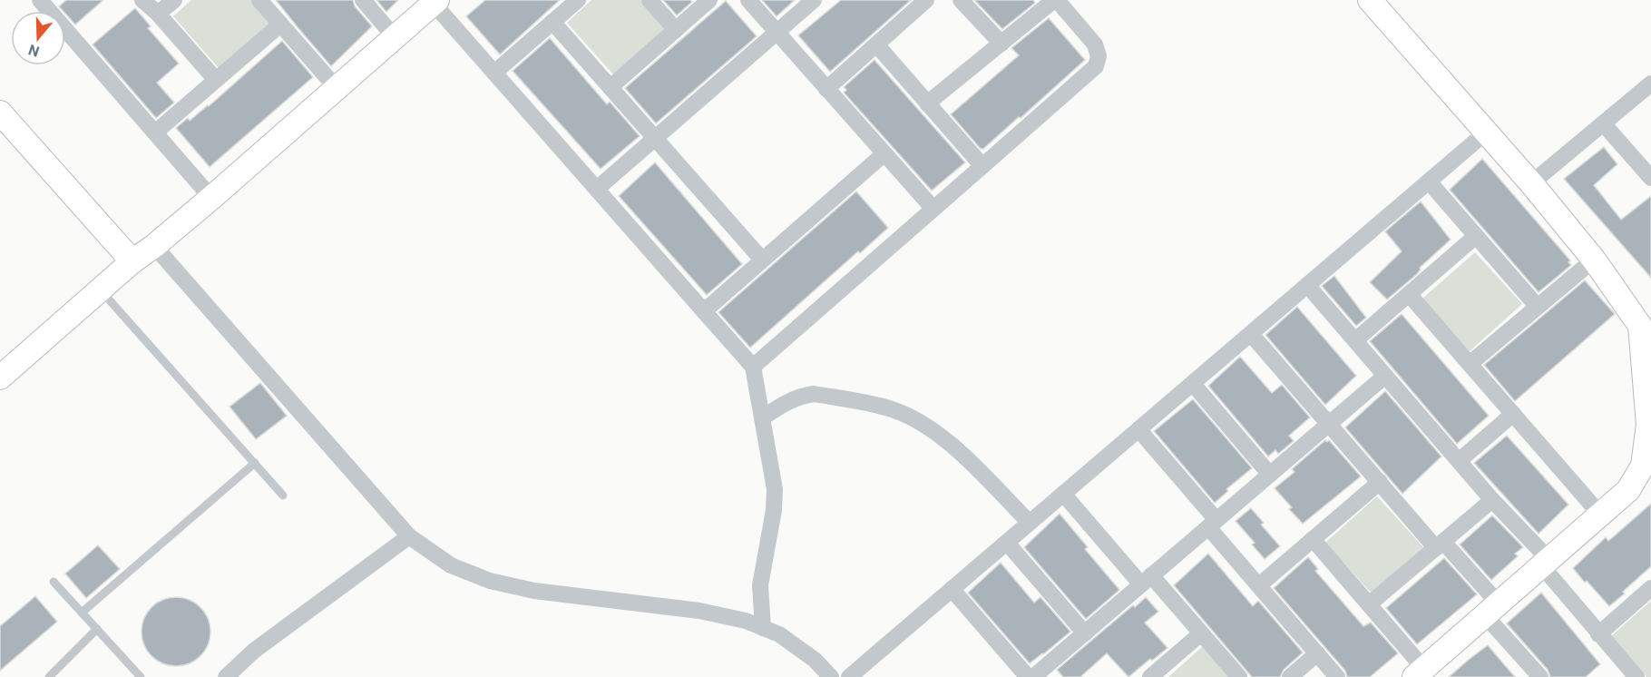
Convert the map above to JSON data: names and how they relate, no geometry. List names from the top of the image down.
{
  "north": "bottom"
}
